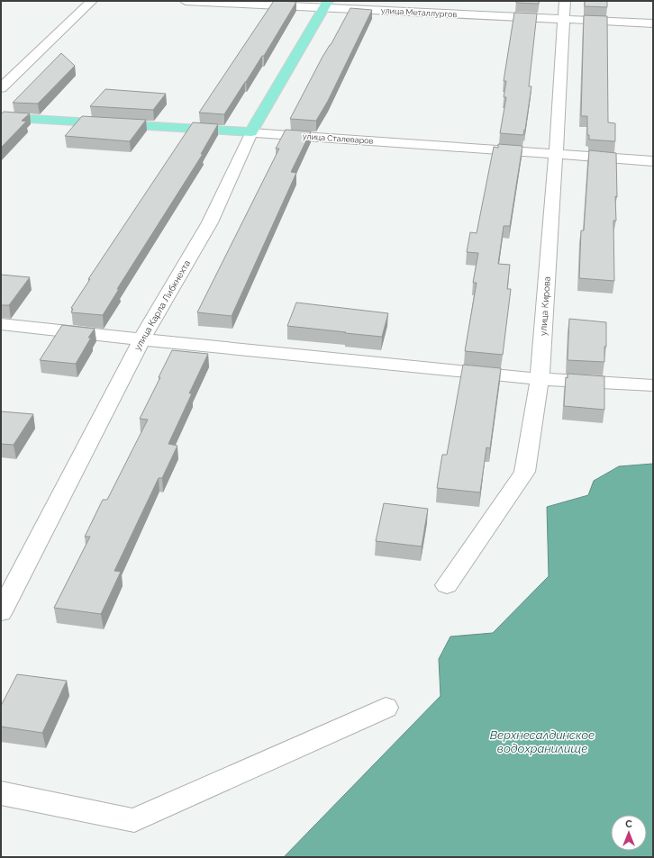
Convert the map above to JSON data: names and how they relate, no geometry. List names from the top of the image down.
{
  "streets": {
    "main road": ["улица Сталеваров", "улица Карла Либкнехта"],
    "street": ["улица Металлургов", "улица Кирова"]
  },
  "crossings": [
    ["улица Металлургов", "улица Карла Либкнехта"],
    ["улица Металлургов", "улица Кирова"],
    ["улица Сталеваров", "улица Карла Либкнехта"],
    ["улица Сталеваров", "улица Кирова"]
  ],
  "water": ["Верхнесалдинское водохранилище"],
  "north": "top"
}
